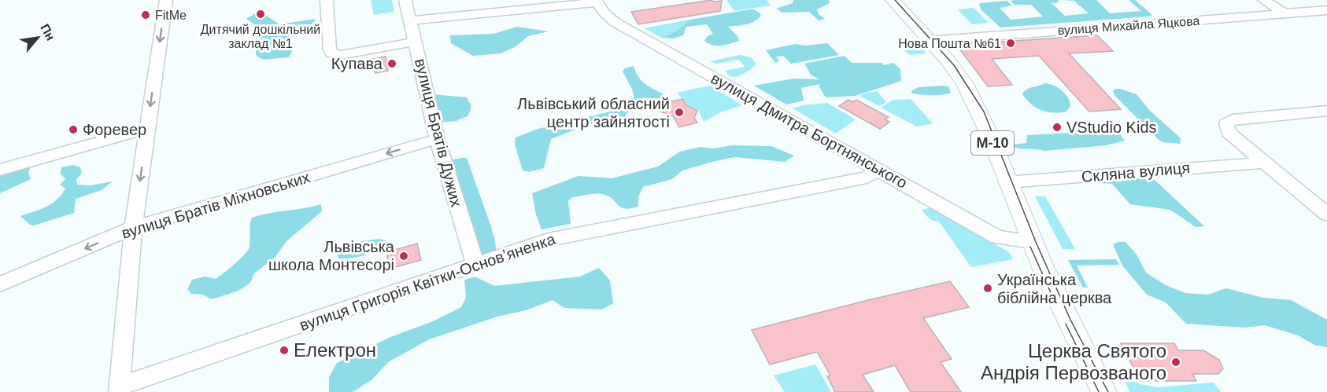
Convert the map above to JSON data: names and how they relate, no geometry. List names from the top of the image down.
{
  "streets": {
    "main road": ["М-10"],
    "street": [
      "вулиця Михайла Яцкова",
      "вулиця Дмитра Бортнянського",
      "вулиця Братів Дужих",
      "Скляна вулиця",
      "вулиця Братів Міхновських",
      "вулиця Григорія Квітки-Основʼяненка"
    ]
  },
  "crossings": [
    ["вулиця Михайла Яцкова", "М-10"],
    ["вулиця Дмитра Бортнянського", "М-10"],
    ["вулиця Дмитра Бортнянського", "вулиця Григорія Квітки-Основʼяненка"],
    ["вулиця Братів Дужих", "вулиця Братів Міхновських"],
    ["вулиця Братів Дужих", "вулиця Григорія Квітки-Основʼяненка"],
    ["М-10", "Скляна вулиця"]
  ],
  "places": [
    "Дитячий дошкільний заклад №1",
    "FitMe",
    "Нова Пошта №61",
    "Купава",
    "Львівський обласний центр зайнятості",
    "VStudio Kids",
    "Форевер",
    "Львівська школа Монтесорі",
    "Українська біблійна церква",
    "Електрон",
    "Церква Святого Андрія Первозваного"
  ],
  "north": "top right"
}
